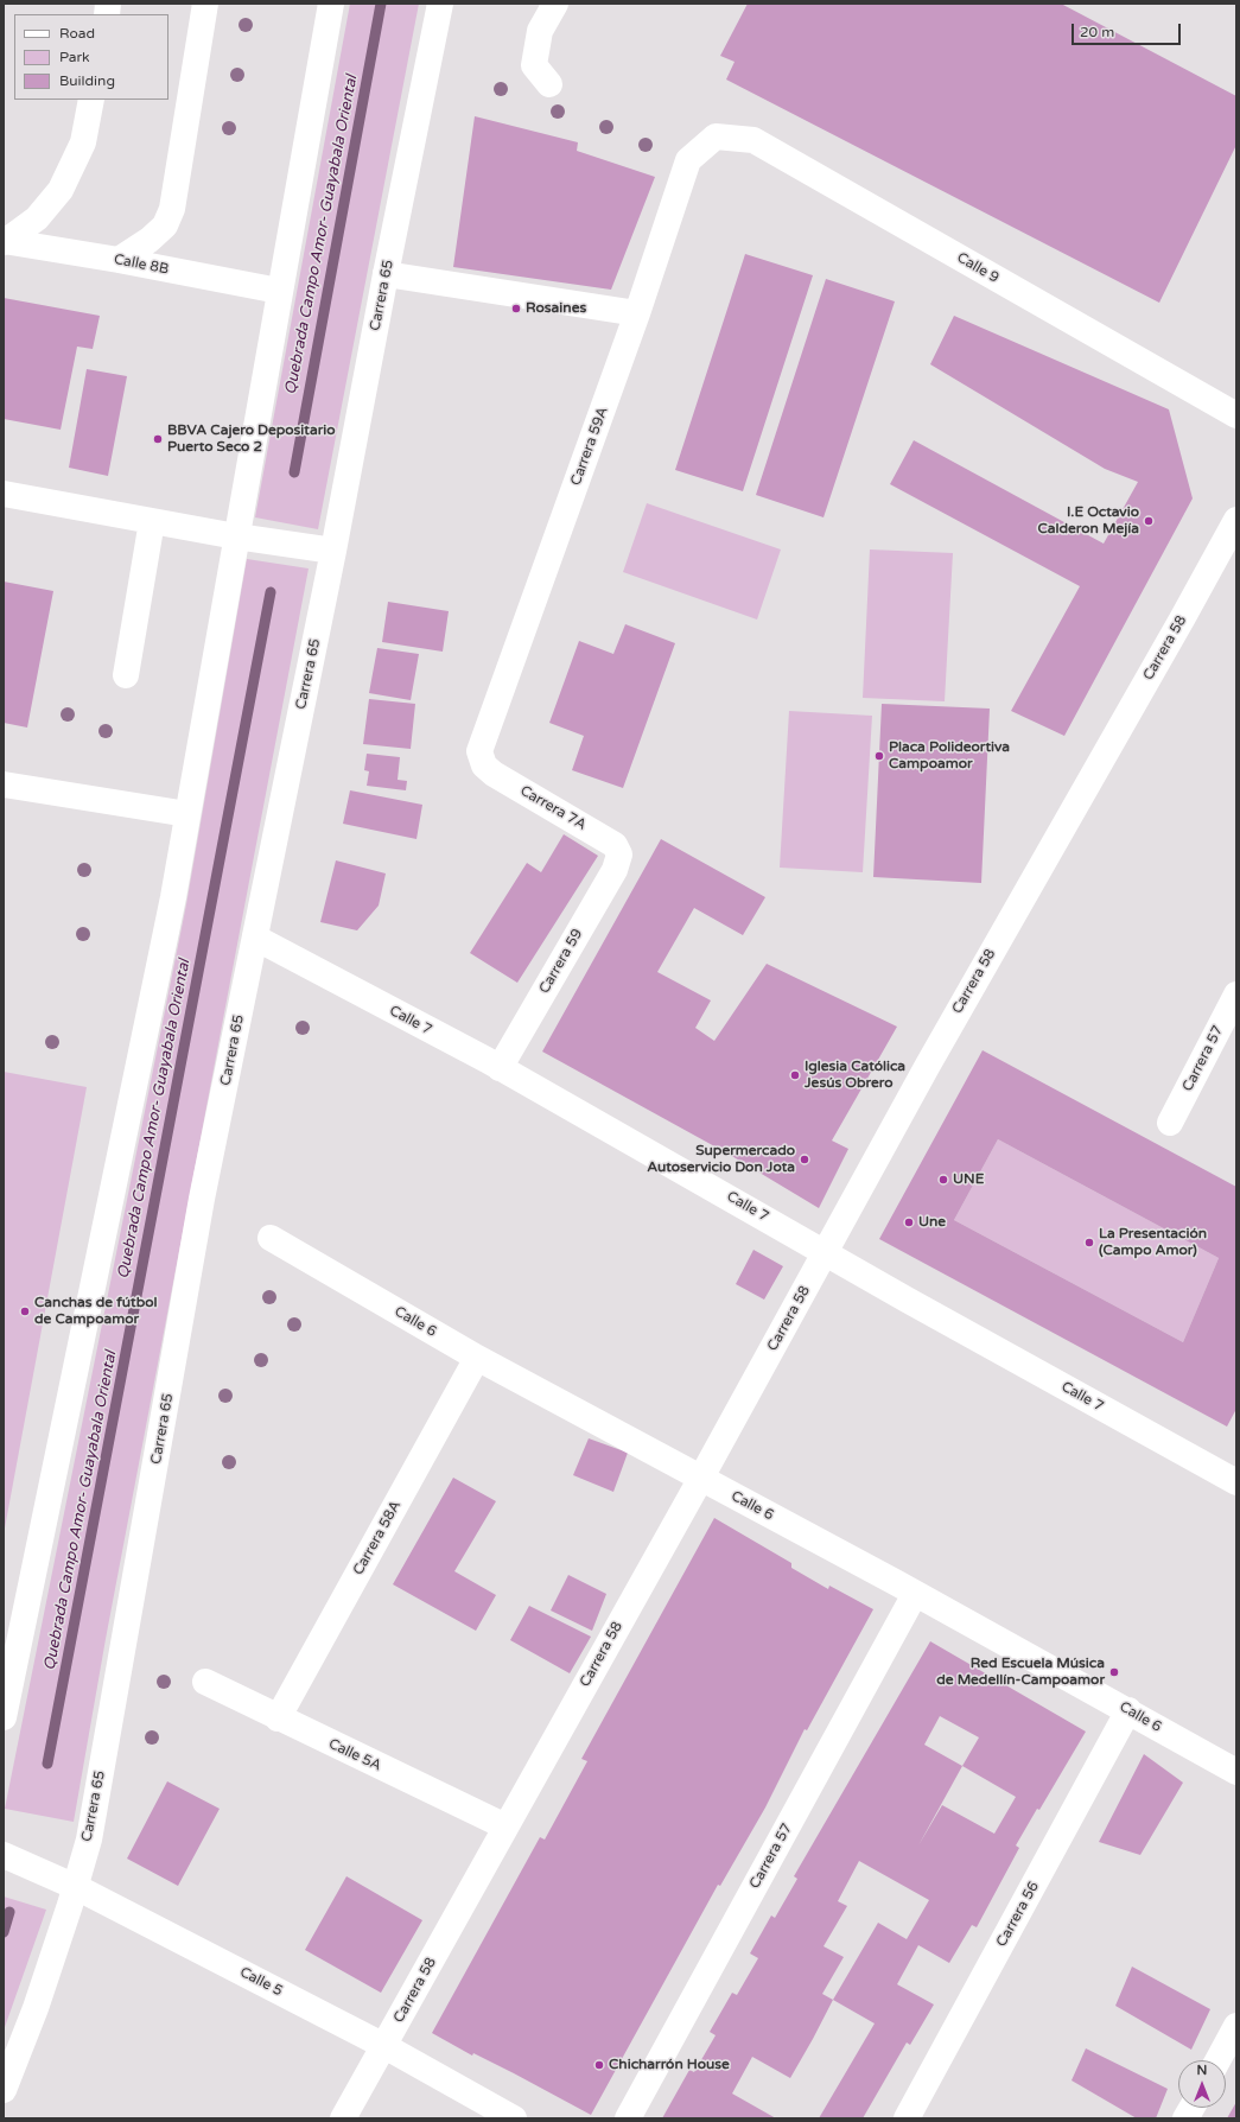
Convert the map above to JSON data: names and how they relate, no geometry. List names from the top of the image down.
{
  "streets": {
    "street": [
      "Calle 8B",
      "Calle 9",
      "Carrera 65",
      "Carrera 59A",
      "Carrera 58",
      "Carrera 7A",
      "Carrera 59",
      "Calle 7",
      "Carrera 57",
      "Calle 6",
      "Carrera 58A",
      "Calle 5A",
      "Carrera 56",
      "Calle 5"
    ]
  },
  "crossings": [
    ["Calle 9", "Carrera 59A"],
    ["Carrera 65", "Calle 7"],
    ["Carrera 65", "Calle 5"],
    ["Carrera 59A", "Carrera 7A"],
    ["Carrera 58", "Calle 7"],
    ["Carrera 58", "Calle 6"],
    ["Carrera 58", "Calle 5A"],
    ["Carrera 58", "Calle 5"],
    ["Carrera 7A", "Carrera 59"],
    ["Carrera 59", "Calle 7"],
    ["Carrera 57", "Calle 6"],
    ["Calle 6", "Carrera 58A"],
    ["Calle 6", "Carrera 56"],
    ["Carrera 58A", "Calle 5A"]
  ],
  "water": ["Quebrada Campo Amor- Guayabala Oriental"],
  "places": [
    "Rosaines",
    "BBVA Cajero Depositario Puerto Seco 2",
    "I.E Octavio Calderon Mejía",
    "Placa Polideortiva Campoamor",
    "Iglesia Católica Jesús Obrero",
    "Supermercado Autoservicio Don Jota",
    "UNE",
    "Une",
    "La Presentación (Campo Amor)",
    "Canchas de fútbol de Campoamor",
    "Red Escuela Música de Medellín-Campoamor",
    "Chicharrón House"
  ],
  "legend": ["Road", "Park", "Building"],
  "scale_bar": "20 m",
  "north": "top"
}
